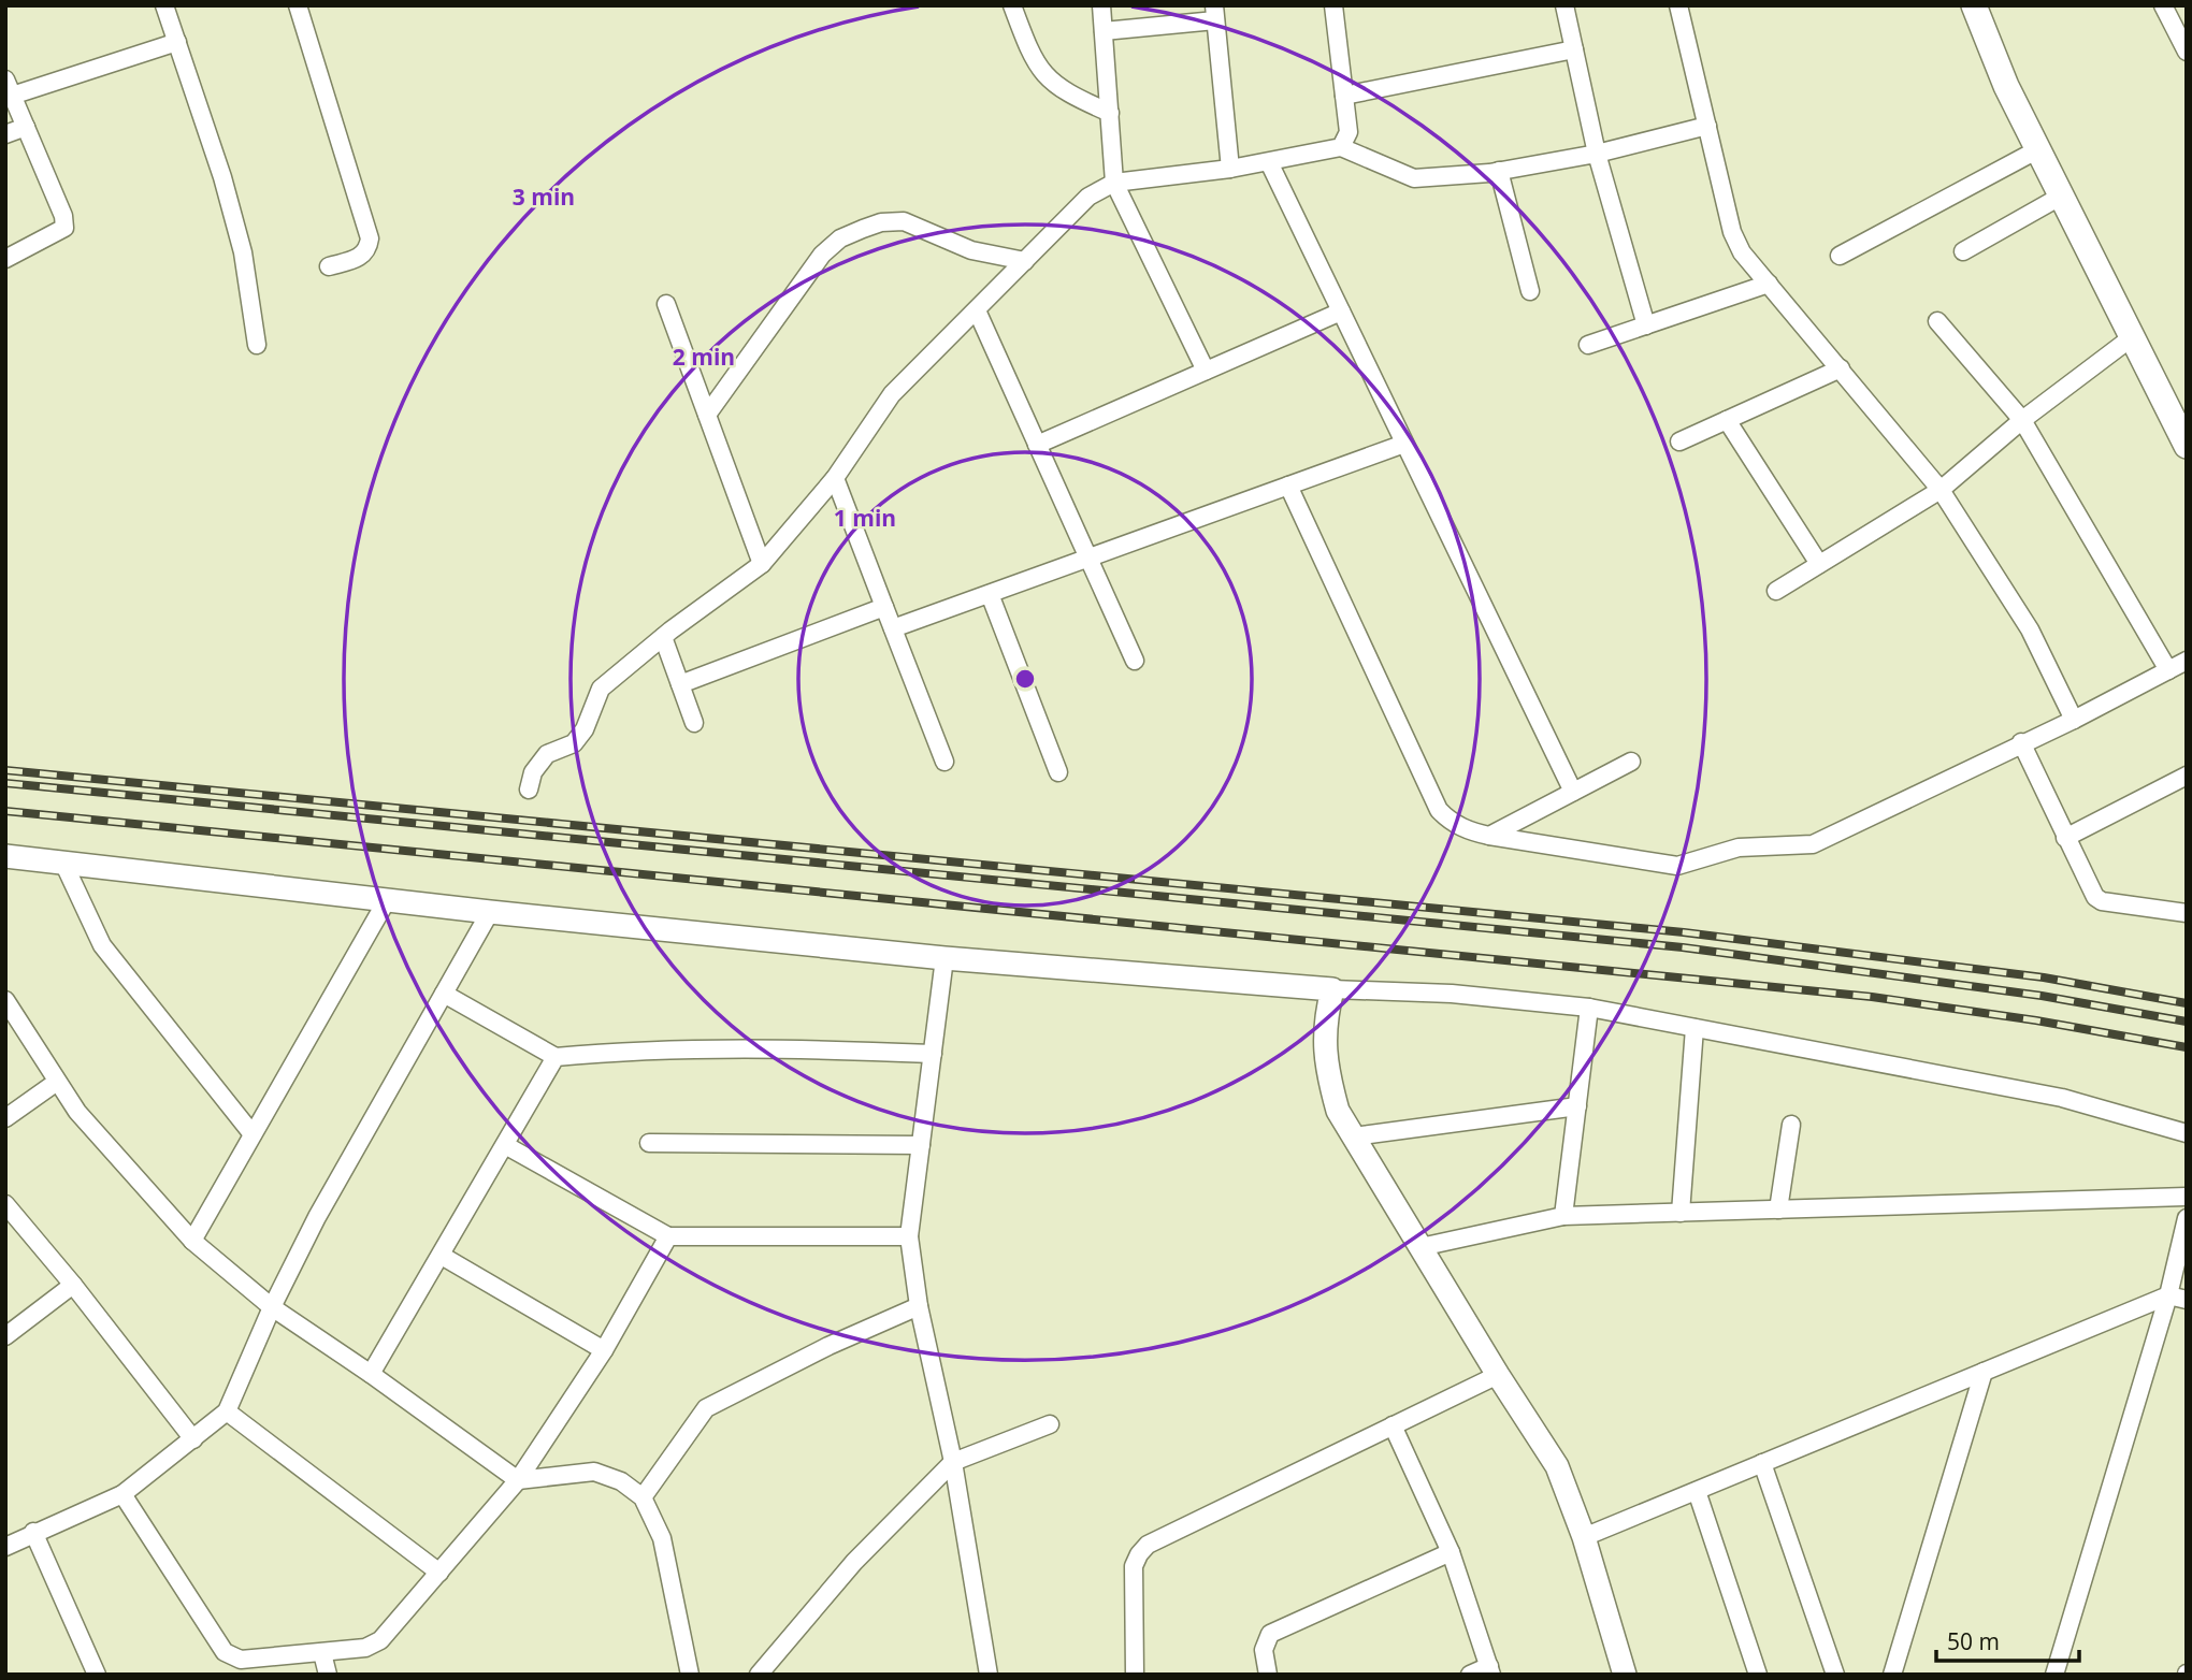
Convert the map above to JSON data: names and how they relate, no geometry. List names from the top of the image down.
{
  "scale_bar": "50 m",
  "rings": ["3 min", "2 min", "1 min"]
}
